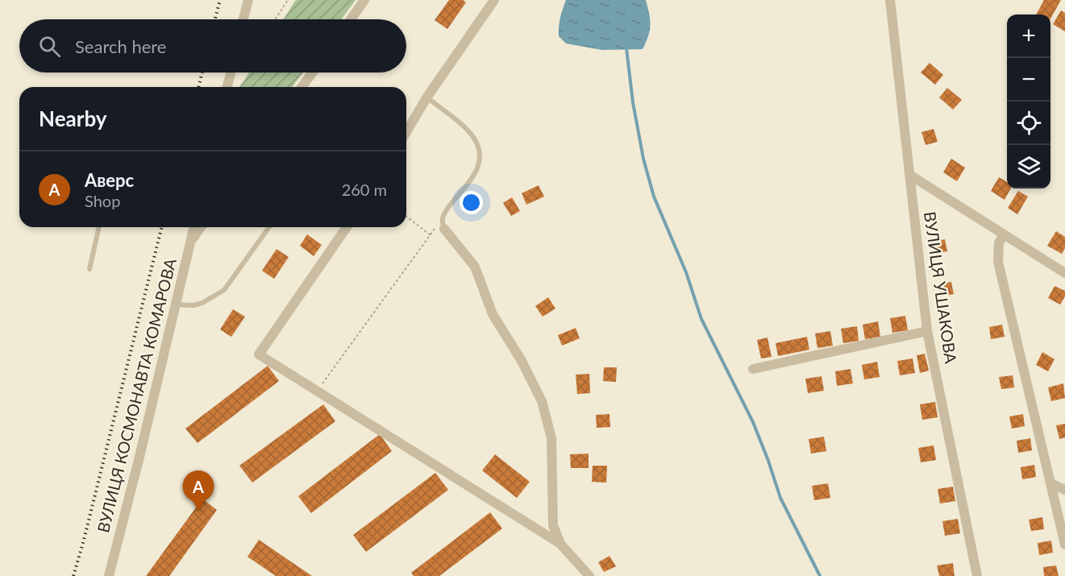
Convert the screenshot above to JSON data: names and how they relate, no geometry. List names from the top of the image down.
{
  "streets": {
    "street": ["ВУЛИЦЯ УШАКОВА", "ВУЛИЦЯ КОСМОНАВТА КОМАРОВА"]
  },
  "page": {
    "map_buttons": ["+", "−"],
    "search": "Search here",
    "heading": "Nearby",
    "list": [
      {
        "mark": "A",
        "name": "Аверс",
        "note": "Shop",
        "value": "260 m"
      }
    ],
    "pins": "A"
  }
}
